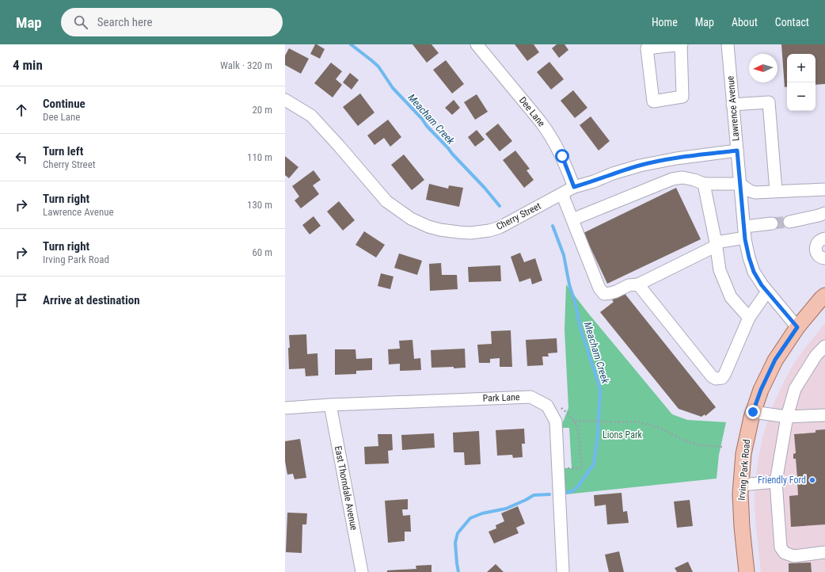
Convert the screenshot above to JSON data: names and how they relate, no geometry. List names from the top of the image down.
{
  "streets": {
    "main road": ["Irving Park Road"],
    "street": [
      "Lawrence Avenue",
      "Dee Lane",
      "Cherry Street",
      "Park Lane",
      "East Thorndale Avenue"
    ]
  },
  "crossings": [
    ["Lawrence Avenue", "Cherry Street"],
    ["Lawrence Avenue", "Irving Park Road"],
    ["Dee Lane", "Cherry Street"],
    ["Park Lane", "East Thorndale Avenue"]
  ],
  "water": ["Meacham Creek"],
  "parks": ["Lions Park"],
  "places": ["Friendly Ford"],
  "north": "left",
  "page": {
    "header": "Map",
    "search": "Search here",
    "nav": [
      "Home",
      "Map",
      "About",
      "Contact"
    ],
    "heading": ["4 min", "Walk · 320 m"],
    "map_buttons": ["+", "−"],
    "list": [
      ["Continue", "Dee Lane", "20 m"],
      ["Turn left", "Cherry Street", "110 m"],
      ["Turn right", "Lawrence Avenue", "130 m"],
      ["Turn right", "Irving Park Road", "60 m"],
      "Arrive at destination"
    ]
  }
}
